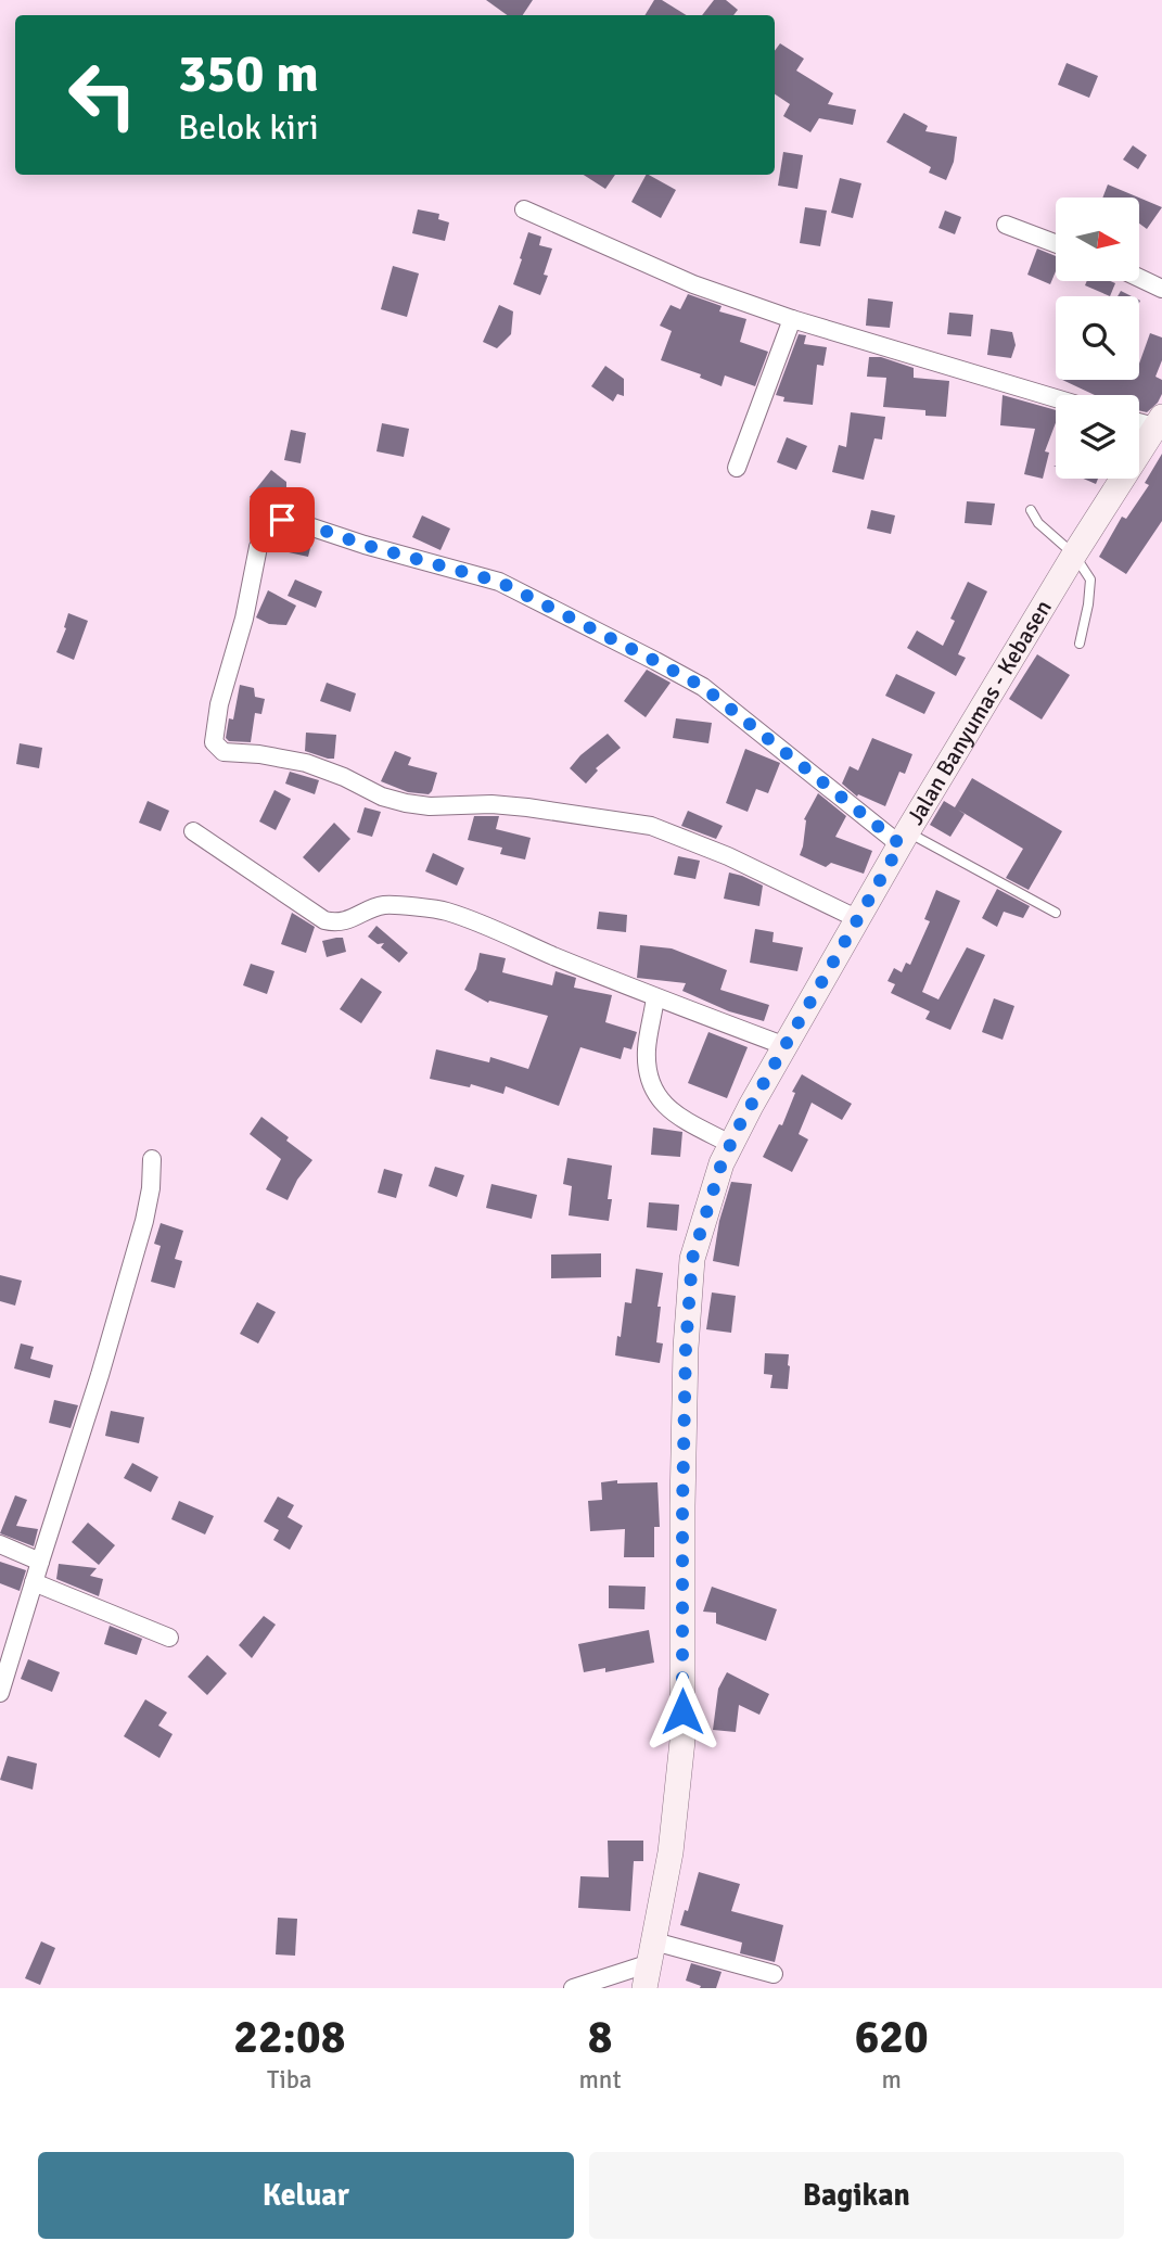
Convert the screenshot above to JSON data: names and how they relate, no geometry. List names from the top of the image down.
{
  "streets": {
    "main road": ["Jalan Banyumas - Kebasen"]
  },
  "north": "right",
  "page": {
    "turn": ["350 m", "Belok kiri"],
    "eta": [
      "22:08",
      "Tiba",
      "8",
      "mnt",
      "620",
      "m"
    ],
    "buttons": ["Keluar", "Bagikan"]
  }
}
